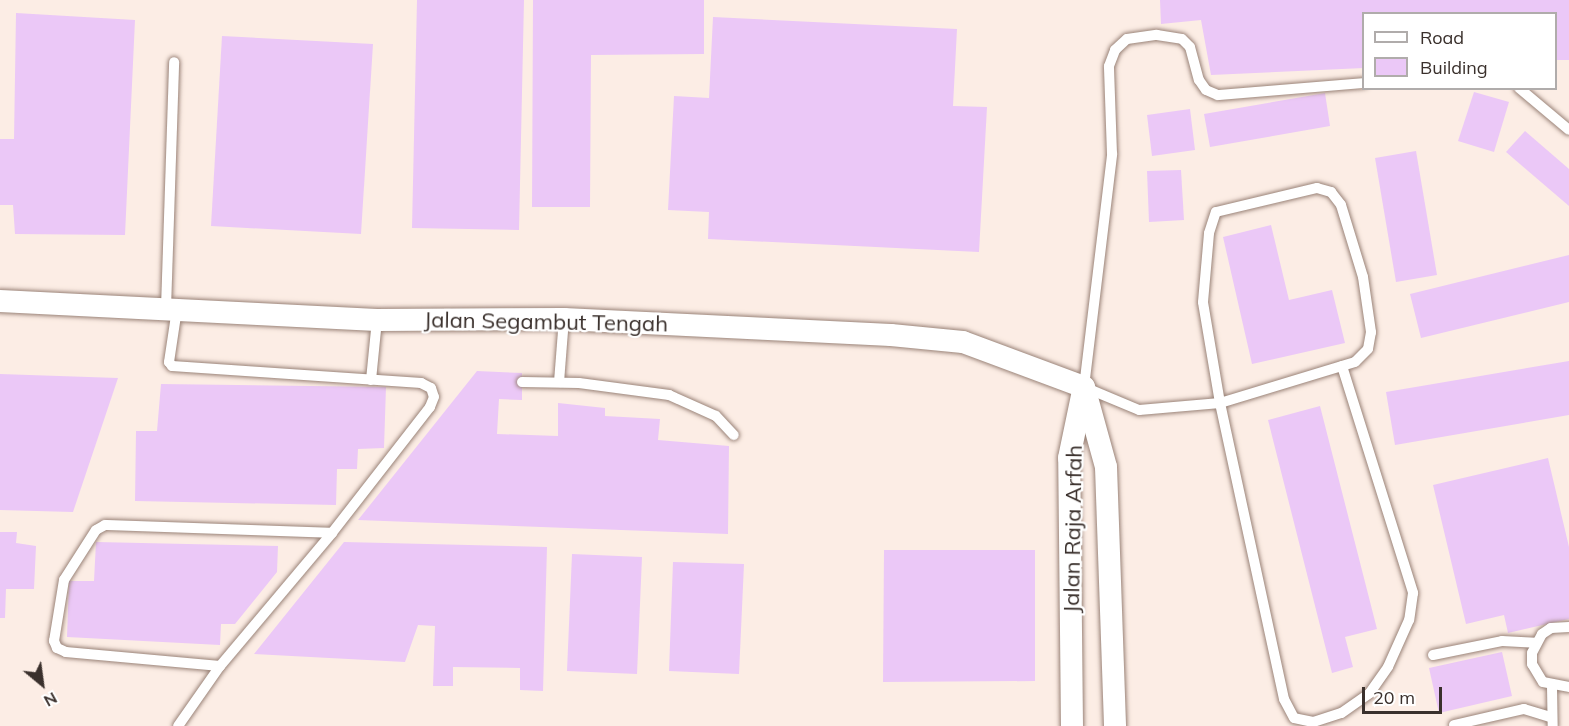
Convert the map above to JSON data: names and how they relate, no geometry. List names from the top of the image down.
{
  "streets": {
    "street": ["Jalan Segambut Tengah", "Jalan Raja Arfah"]
  },
  "crossings": [
    ["Jalan Segambut Tengah", "Jalan Raja Arfah"]
  ],
  "legend": ["Road", "Building"],
  "scale_bar": "20 m",
  "north": "bottom right"
}
